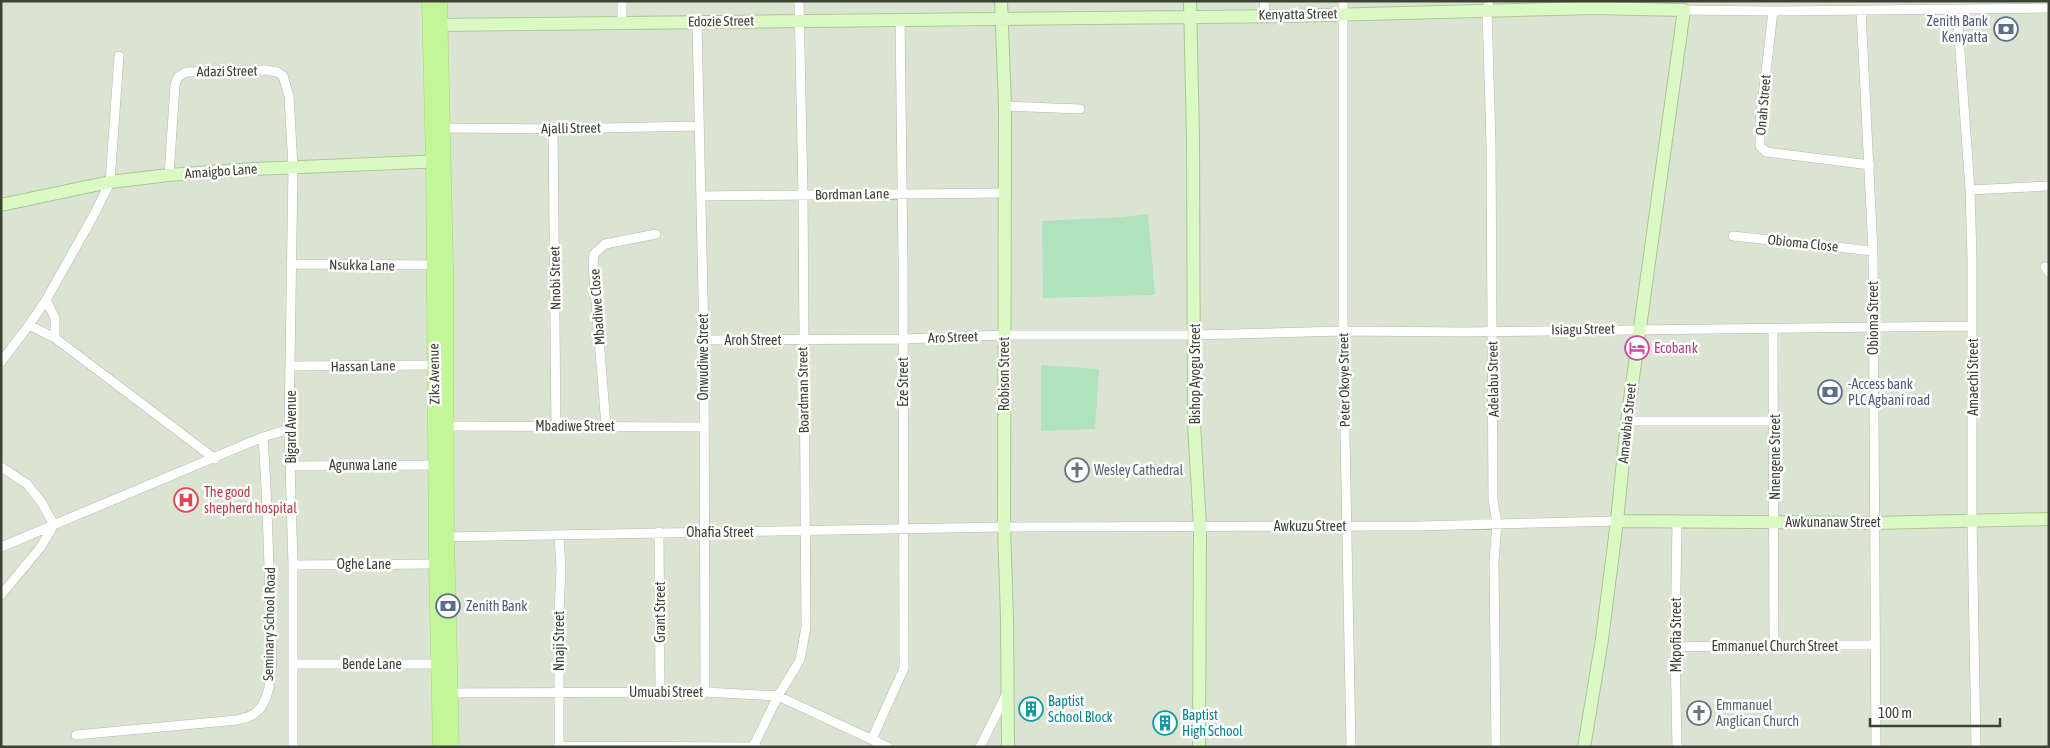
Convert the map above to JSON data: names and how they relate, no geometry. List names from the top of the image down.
{
  "streets": {
    "main road": ["Ziks Avenue"],
    "street": [
      "Kenyatta Street",
      "Edozie Street",
      "Adazi Street",
      "Onah Street",
      "Ajalli Street",
      "Amaigbo Lane",
      "Bordman Lane",
      "Obioma Close",
      "Nsukka Lane",
      "Nnobi Street",
      "Mbadiwe Close",
      "Obioma Street",
      "Isiagu Street",
      "Aro Street",
      "Aroh Street",
      "Onwudiwe Street",
      "Hassan Lane",
      "Robison Street",
      "Bishop Ayogu Street",
      "Amaechi Street",
      "Adelabu Street",
      "Peter Okoye Street",
      "Eze Street",
      "Boardman Street",
      "Amawbia Street",
      "Mbadiwe Street",
      "Bigard Avenue",
      "Nnengene Street",
      "Agunwa Lane",
      "Awkunanaw Street",
      "Awkuzu Street",
      "Ohafia Street",
      "Oghe Lane",
      "Grant Street",
      "Seminary School Road",
      "Mkpofia Street",
      "Nnaji Street",
      "Emmanuel Church Street",
      "Bende Lane",
      "Umuabi Street"
    ]
  },
  "crossings": [
    ["Kenyatta Street", "Edozie Street"],
    ["Kenyatta Street", "Robison Street"],
    ["Kenyatta Street", "Bishop Ayogu Street"],
    ["Kenyatta Street", "Adelabu Street"],
    ["Kenyatta Street", "Peter Okoye Street"],
    ["Kenyatta Street", "Amawbia Street"],
    ["Edozie Street", "Onwudiwe Street"],
    ["Edozie Street", "Ziks Avenue"],
    ["Edozie Street", "Robison Street"],
    ["Edozie Street", "Eze Street"],
    ["Edozie Street", "Boardman Street"],
    ["Adazi Street", "Amaigbo Lane"],
    ["Adazi Street", "Bigard Avenue"],
    ["Onah Street", "Obioma Street"],
    ["Ajalli Street", "Nnobi Street"],
    ["Ajalli Street", "Onwudiwe Street"],
    ["Ajalli Street", "Ziks Avenue"],
    ["Amaigbo Lane", "Ziks Avenue"],
    ["Amaigbo Lane", "Bigard Avenue"],
    ["Bordman Lane", "Onwudiwe Street"],
    ["Bordman Lane", "Robison Street"],
    ["Bordman Lane", "Eze Street"],
    ["Bordman Lane", "Boardman Street"],
    ["Obioma Close", "Obioma Street"],
    ["Nsukka Lane", "Ziks Avenue"],
    ["Nsukka Lane", "Bigard Avenue"],
    ["Nnobi Street", "Mbadiwe Street"],
    ["Mbadiwe Close", "Mbadiwe Street"],
    ["Obioma Street", "Isiagu Street"],
    ["Obioma Street", "Awkunanaw Street"],
    ["Obioma Street", "Emmanuel Church Street"],
    ["Isiagu Street", "Aro Street"],
    ["Isiagu Street", "Bishop Ayogu Street"],
    ["Isiagu Street", "Amaechi Street"],
    ["Isiagu Street", "Adelabu Street"],
    ["Isiagu Street", "Peter Okoye Street"],
    ["Isiagu Street", "Amawbia Street"],
    ["Isiagu Street", "Nnengene Street"],
    ["Aro Street", "Aroh Street"],
    ["Aro Street", "Robison Street"],
    ["Aro Street", "Bishop Ayogu Street"],
    ["Aro Street", "Eze Street"],
    ["Aro Street", "Boardman Street"],
    ["Aroh Street", "Onwudiwe Street"],
    ["Aroh Street", "Boardman Street"],
    ["Onwudiwe Street", "Mbadiwe Street"],
    ["Onwudiwe Street", "Ohafia Street"],
    ["Onwudiwe Street", "Umuabi Street"],
    ["Hassan Lane", "Ziks Avenue"],
    ["Hassan Lane", "Bigard Avenue"],
    ["Ziks Avenue", "Mbadiwe Street"],
    ["Ziks Avenue", "Agunwa Lane"],
    ["Ziks Avenue", "Ohafia Street"],
    ["Ziks Avenue", "Oghe Lane"],
    ["Ziks Avenue", "Bende Lane"],
    ["Ziks Avenue", "Umuabi Street"],
    ["Robison Street", "Awkuzu Street"],
    ["Robison Street", "Ohafia Street"],
    ["Bishop Ayogu Street", "Awkuzu Street"],
    ["Amaechi Street", "Awkunanaw Street"],
    ["Adelabu Street", "Awkuzu Street"],
    ["Peter Okoye Street", "Awkuzu Street"],
    ["Eze Street", "Ohafia Street"],
    ["Eze Street", "Umuabi Street"],
    ["Boardman Street", "Ohafia Street"],
    ["Boardman Street", "Umuabi Street"],
    ["Amawbia Street", "Awkunanaw Street"],
    ["Amawbia Street", "Awkuzu Street"],
    ["Bigard Avenue", "Agunwa Lane"],
    ["Bigard Avenue", "Oghe Lane"],
    ["Bigard Avenue", "Bende Lane"],
    ["Nnengene Street", "Awkunanaw Street"],
    ["Nnengene Street", "Emmanuel Church Street"],
    ["Awkunanaw Street", "Awkuzu Street"],
    ["Awkunanaw Street", "Mkpofia Street"],
    ["Awkuzu Street", "Ohafia Street"],
    ["Ohafia Street", "Grant Street"],
    ["Ohafia Street", "Nnaji Street"],
    ["Grant Street", "Umuabi Street"],
    ["Mkpofia Street", "Emmanuel Church Street"],
    ["Nnaji Street", "Umuabi Street"]
  ],
  "places": {
    "bank": ["Zenith Bank Kenyatta", "-Access bank PLC Agbani road", "Zenith Bank"],
    "hotel": ["Ecobank"],
    "church": ["Wesley Cathedral", "Emmanuel Anglican Church"],
    "hospital": ["The good shepherd hospital"],
    "building": ["Baptist School Block", "Baptist High School"]
  },
  "scale_bar": "100 m"
}
